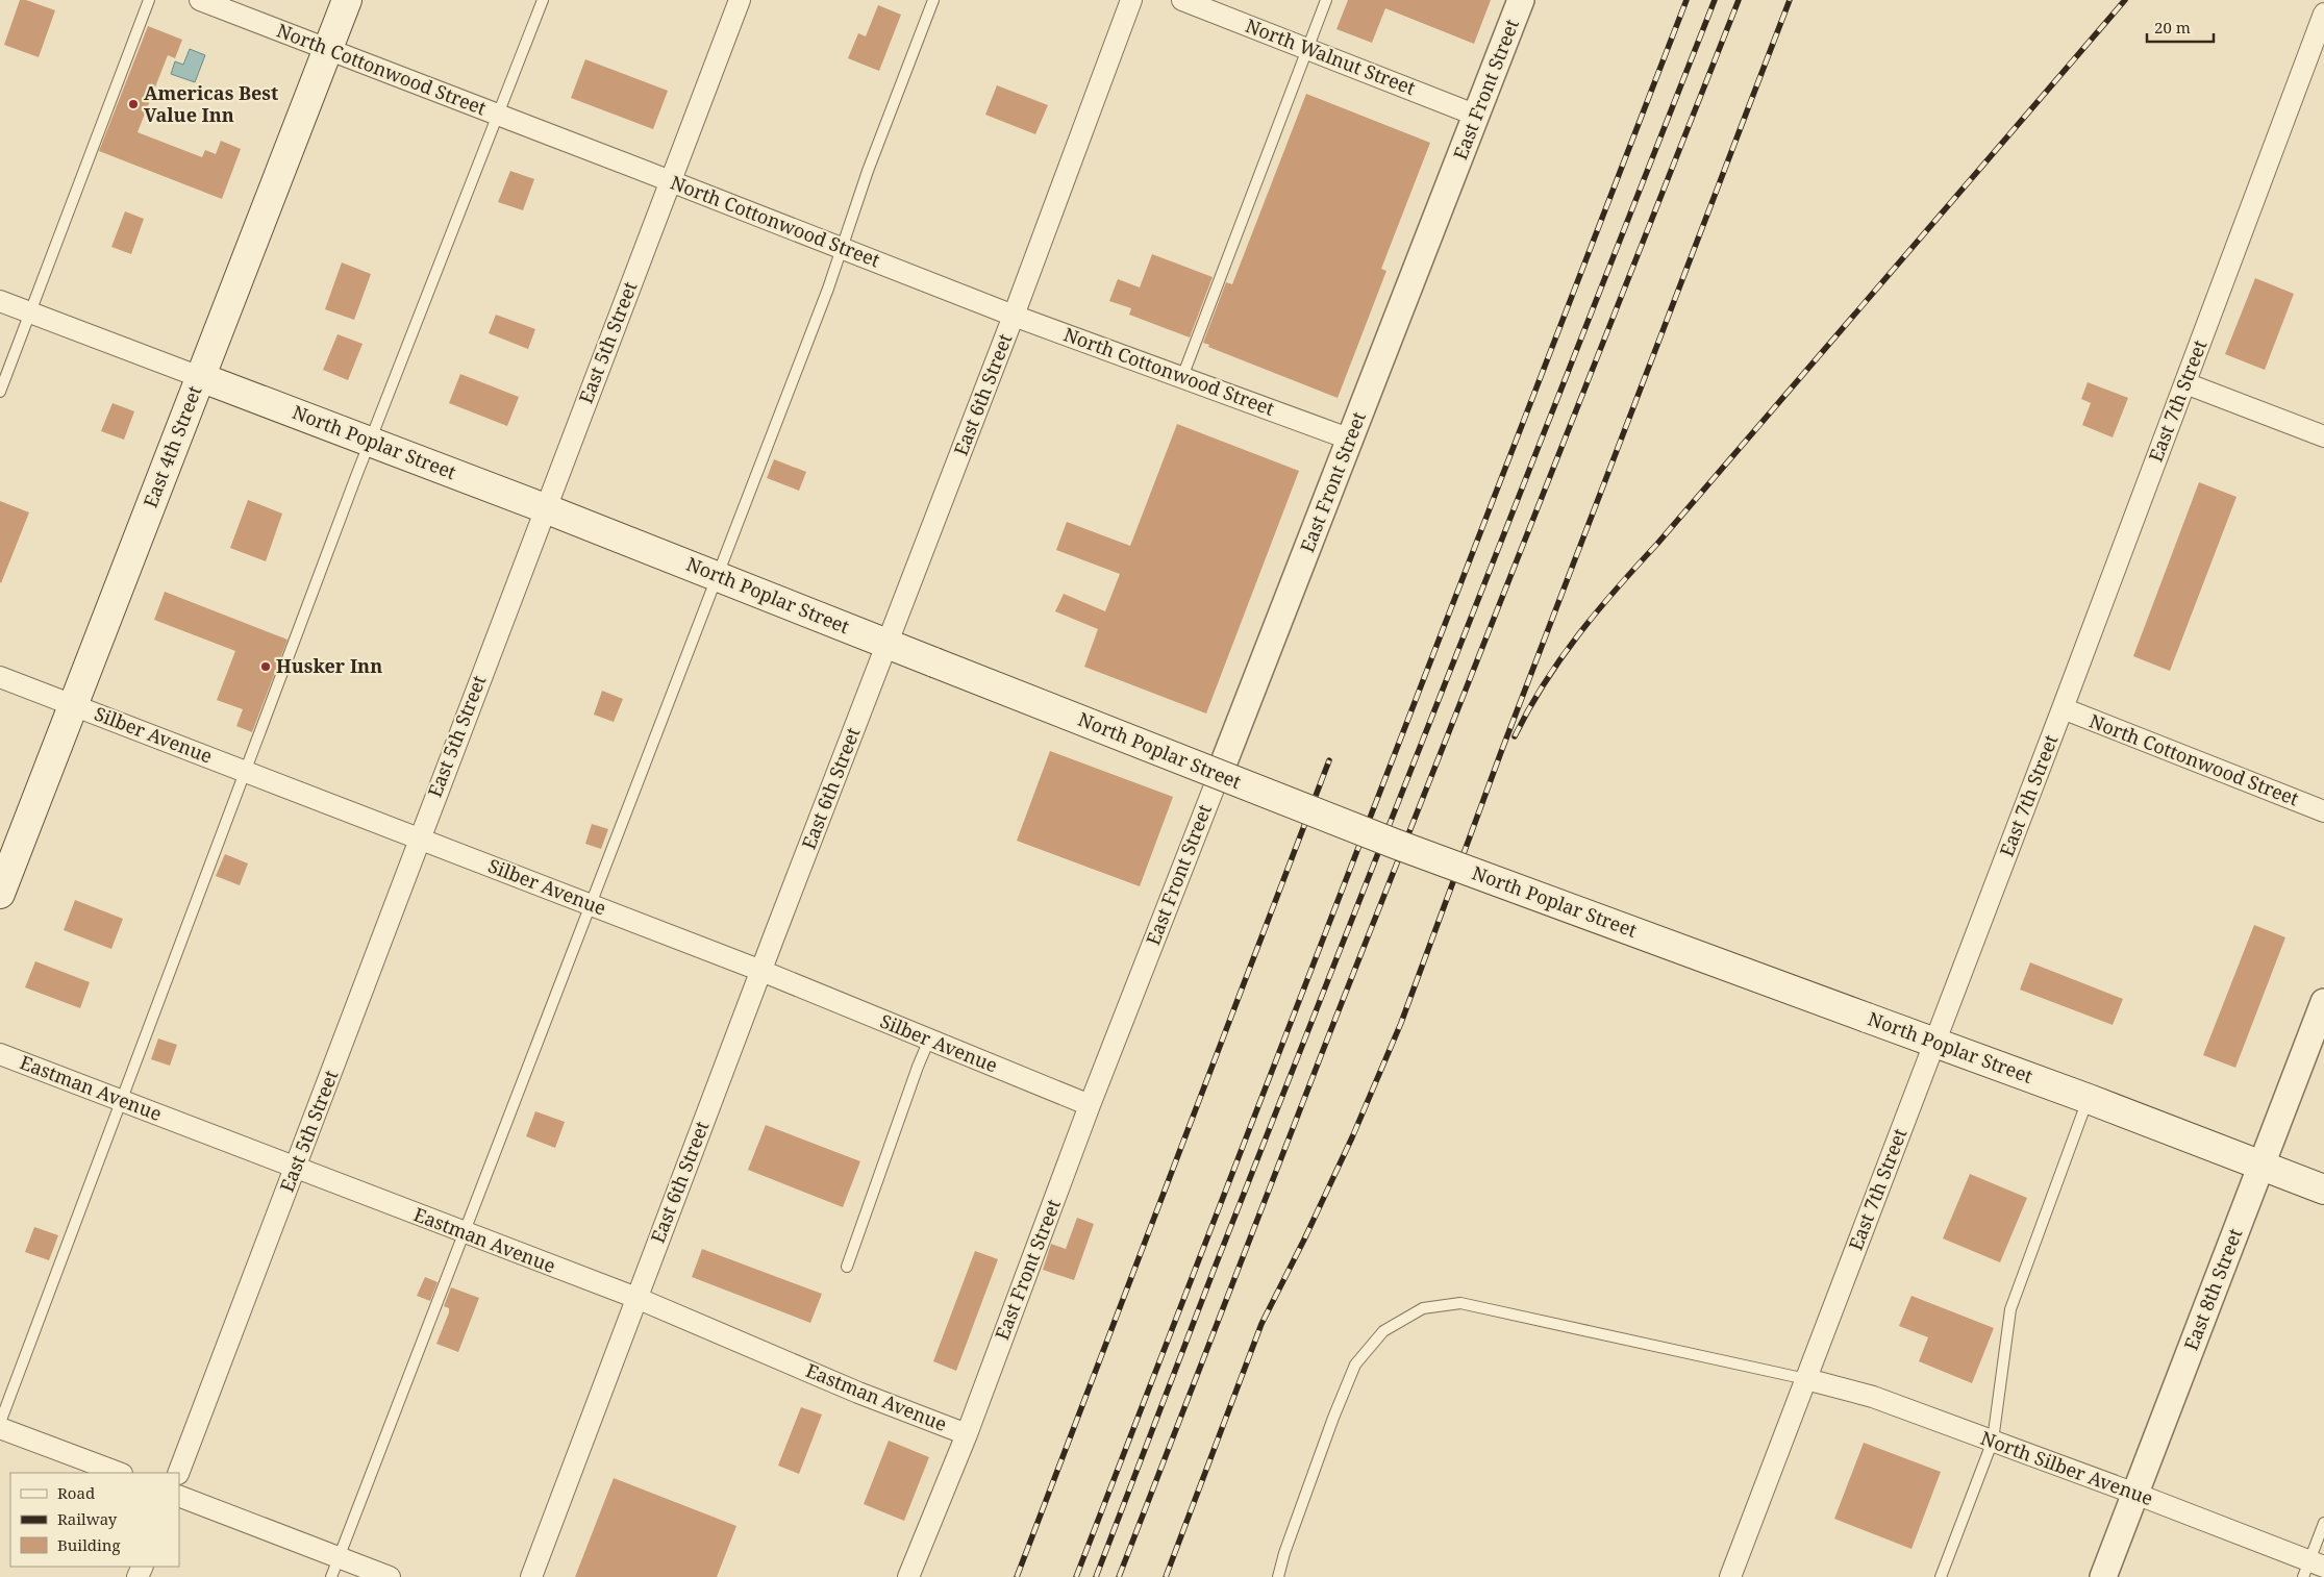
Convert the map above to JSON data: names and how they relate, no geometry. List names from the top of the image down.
{
  "streets": {
    "main road": ["North Poplar Street", "East 4th Street"],
    "street": [
      "North Walnut Street",
      "North Cottonwood Street",
      "East Front Street",
      "East 5th Street",
      "East 6th Street",
      "East 7th Street",
      "Silber Avenue",
      "Eastman Avenue",
      "East 8th Street",
      "North Silber Avenue"
    ]
  },
  "crossings": [
    ["North Walnut Street", "East Front Street"],
    ["North Cottonwood Street", "East Front Street"],
    ["North Cottonwood Street", "East 5th Street"],
    ["North Cottonwood Street", "East 6th Street"],
    ["North Cottonwood Street", "East 7th Street"],
    ["North Cottonwood Street", "East 4th Street"],
    ["East Front Street", "Silber Avenue"],
    ["East Front Street", "Eastman Avenue"],
    ["East 5th Street", "North Poplar Street"],
    ["East 5th Street", "Silber Avenue"],
    ["East 5th Street", "Eastman Avenue"],
    ["East 6th Street", "North Poplar Street"],
    ["East 6th Street", "Silber Avenue"],
    ["East 6th Street", "Eastman Avenue"],
    ["East 7th Street", "North Poplar Street"],
    ["East 7th Street", "North Silber Avenue"],
    ["North Poplar Street", "East 4th Street"],
    ["North Poplar Street", "East 8th Street"],
    ["East 4th Street", "Silber Avenue"],
    ["East 8th Street", "North Silber Avenue"]
  ],
  "places": ["Americas Best Value Inn", "Husker Inn"],
  "legend": ["Road", "Railway", "Building"],
  "scale_bar": "20 m"
}
